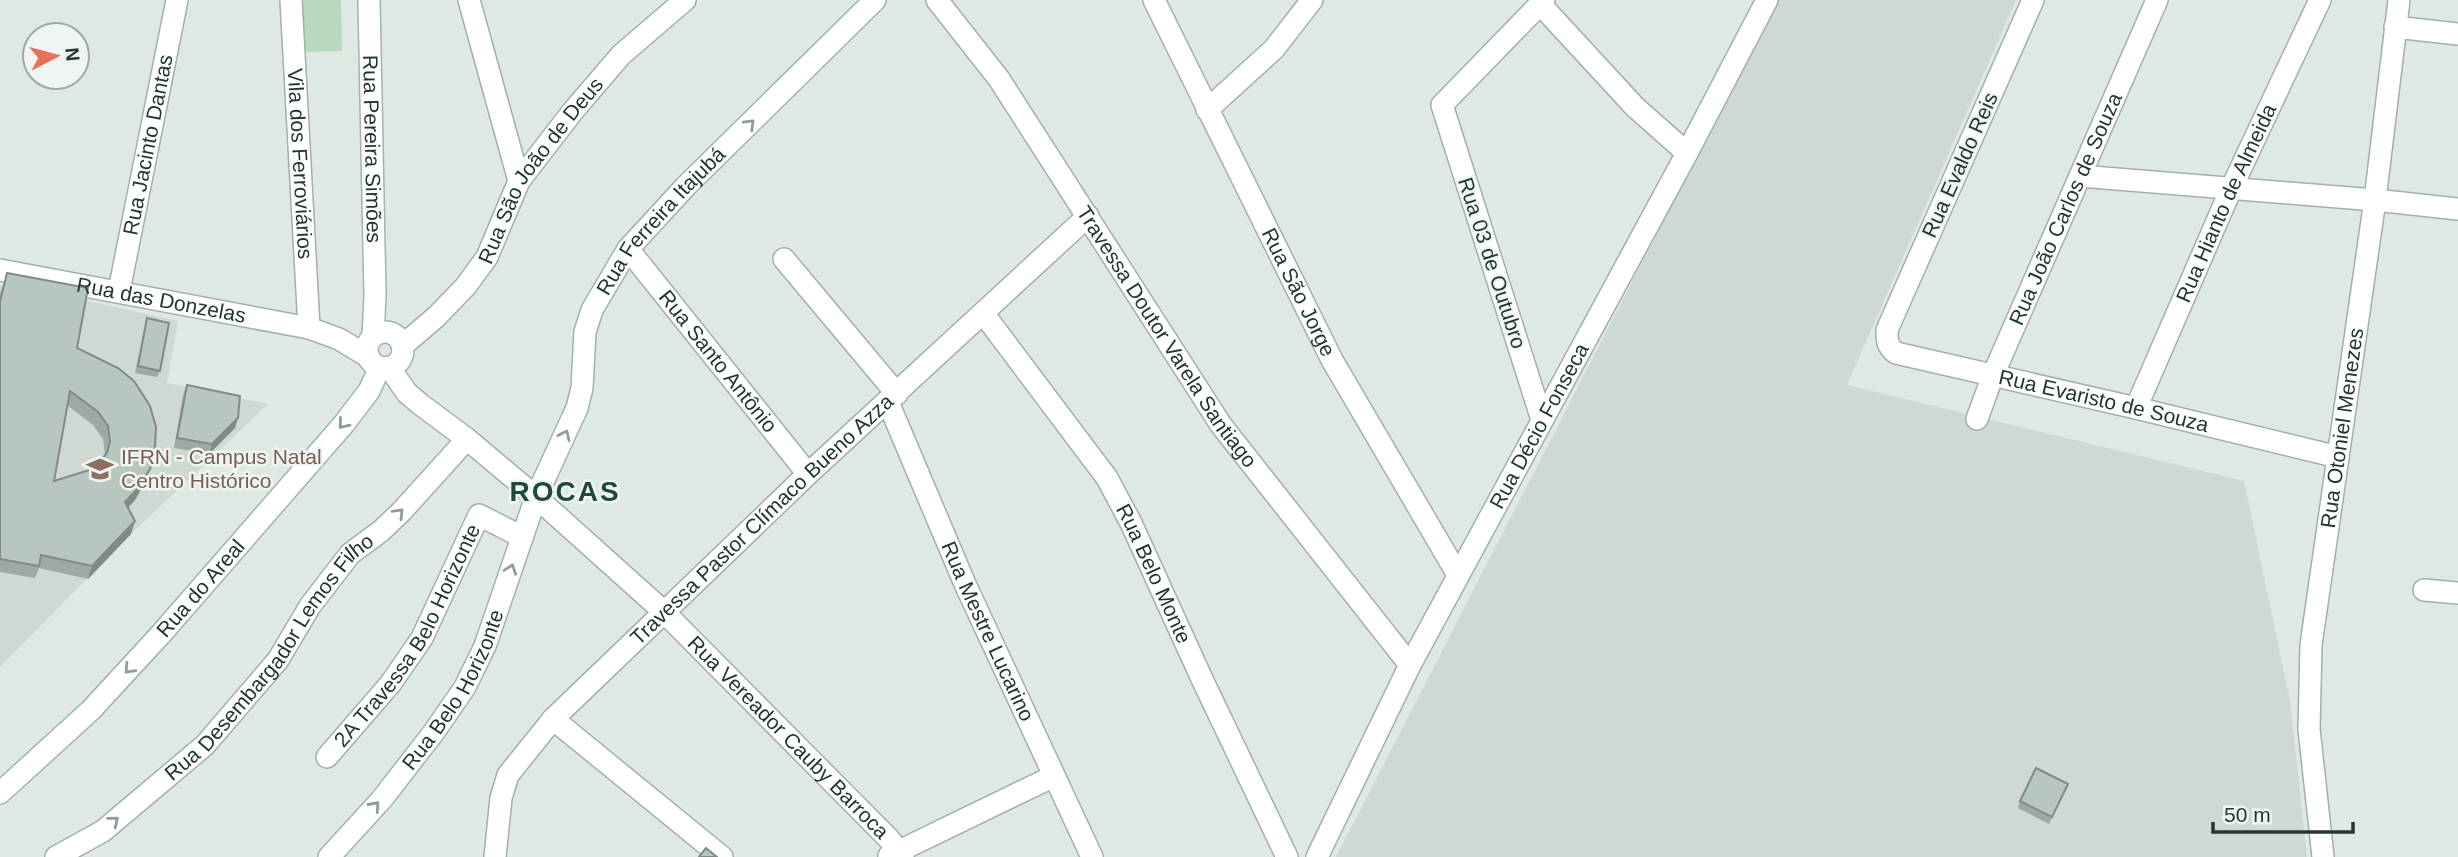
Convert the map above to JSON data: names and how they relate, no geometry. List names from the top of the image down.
{
  "streets": {
    "street": [
      "Rua Jacinto Dantas",
      "Rua Pereira Simões",
      "Vila dos Ferroviários",
      "Rua Evaldo Reis",
      "Rua São João de Deus",
      "Rua Hianto de Almeida",
      "Rua João Carlos de Souza",
      "Rua Ferreira Itajubá",
      "Rua 03 de Outubro",
      "Rua São Jorge",
      "Rua das Donzelas",
      "Travessa Doutor Varela Santiago",
      "Rua Santo Antônio",
      "Rua Evaristo de Souza",
      "Rua Décio Fonseca",
      "Rua Otoniel Menezes",
      "Travessa Pastor Clímaco Bueno Azza",
      "Rua Belo Monte",
      "Rua do Areal",
      "Rua Mestre Lucarino",
      "2A Travessa Belo Horizonte",
      "Rua Desembargador Lemos Filho",
      "Rua Belo Horizonte",
      "Rua Vereador Cauby Barroca"
    ]
  },
  "crossings": [
    ["Rua Jacinto Dantas", "Rua das Donzelas"],
    ["Rua Pereira Simões", "Rua São João de Deus"],
    ["Rua Pereira Simões", "Rua das Donzelas"],
    ["Rua Pereira Simões", "Rua do Areal"],
    ["Rua Pereira Simões", "Rua Vereador Cauby Barroca"],
    ["Vila dos Ferroviários", "Rua das Donzelas"],
    ["Rua Evaldo Reis", "Rua Evaristo de Souza"],
    ["Rua São João de Deus", "Rua das Donzelas"],
    ["Rua São João de Deus", "Rua do Areal"],
    ["Rua São João de Deus", "Rua Vereador Cauby Barroca"],
    ["Rua Hianto de Almeida", "Rua Evaristo de Souza"],
    ["Rua João Carlos de Souza", "Rua Evaristo de Souza"],
    ["Rua Ferreira Itajubá", "Rua Santo Antônio"],
    ["Rua Ferreira Itajubá", "Rua Belo Horizonte"],
    ["Rua Ferreira Itajubá", "Rua Vereador Cauby Barroca"],
    ["Rua 03 de Outubro", "Rua Décio Fonseca"],
    ["Rua São Jorge", "Rua Décio Fonseca"],
    ["Rua das Donzelas", "Rua do Areal"],
    ["Rua das Donzelas", "Rua Vereador Cauby Barroca"],
    ["Travessa Doutor Varela Santiago", "Rua Décio Fonseca"],
    ["Travessa Doutor Varela Santiago", "Travessa Pastor Clímaco Bueno Azza"],
    ["Rua Santo Antônio", "Travessa Pastor Clímaco Bueno Azza"],
    ["Rua Evaristo de Souza", "Rua Otoniel Menezes"],
    ["Travessa Pastor Clímaco Bueno Azza", "Rua Belo Monte"],
    ["Travessa Pastor Clímaco Bueno Azza", "Rua Mestre Lucarino"],
    ["Travessa Pastor Clímaco Bueno Azza", "Rua Vereador Cauby Barroca"],
    ["Rua do Areal", "Rua Vereador Cauby Barroca"],
    ["2A Travessa Belo Horizonte", "Rua Belo Horizonte"],
    ["Rua Desembargador Lemos Filho", "Rua Vereador Cauby Barroca"],
    ["Rua Belo Horizonte", "Rua Vereador Cauby Barroca"]
  ],
  "one_way": [
    "Rua Ferreira Itajubá",
    "Rua do Areal",
    "Rua Desembargador Lemos Filho",
    "Rua Belo Horizonte"
  ],
  "districts": ["ROCAS"],
  "places": {
    "school or university": ["IFRN - Campus Natal Centro Histórico"]
  },
  "scale_bar": "50 m",
  "north": "right"
}
